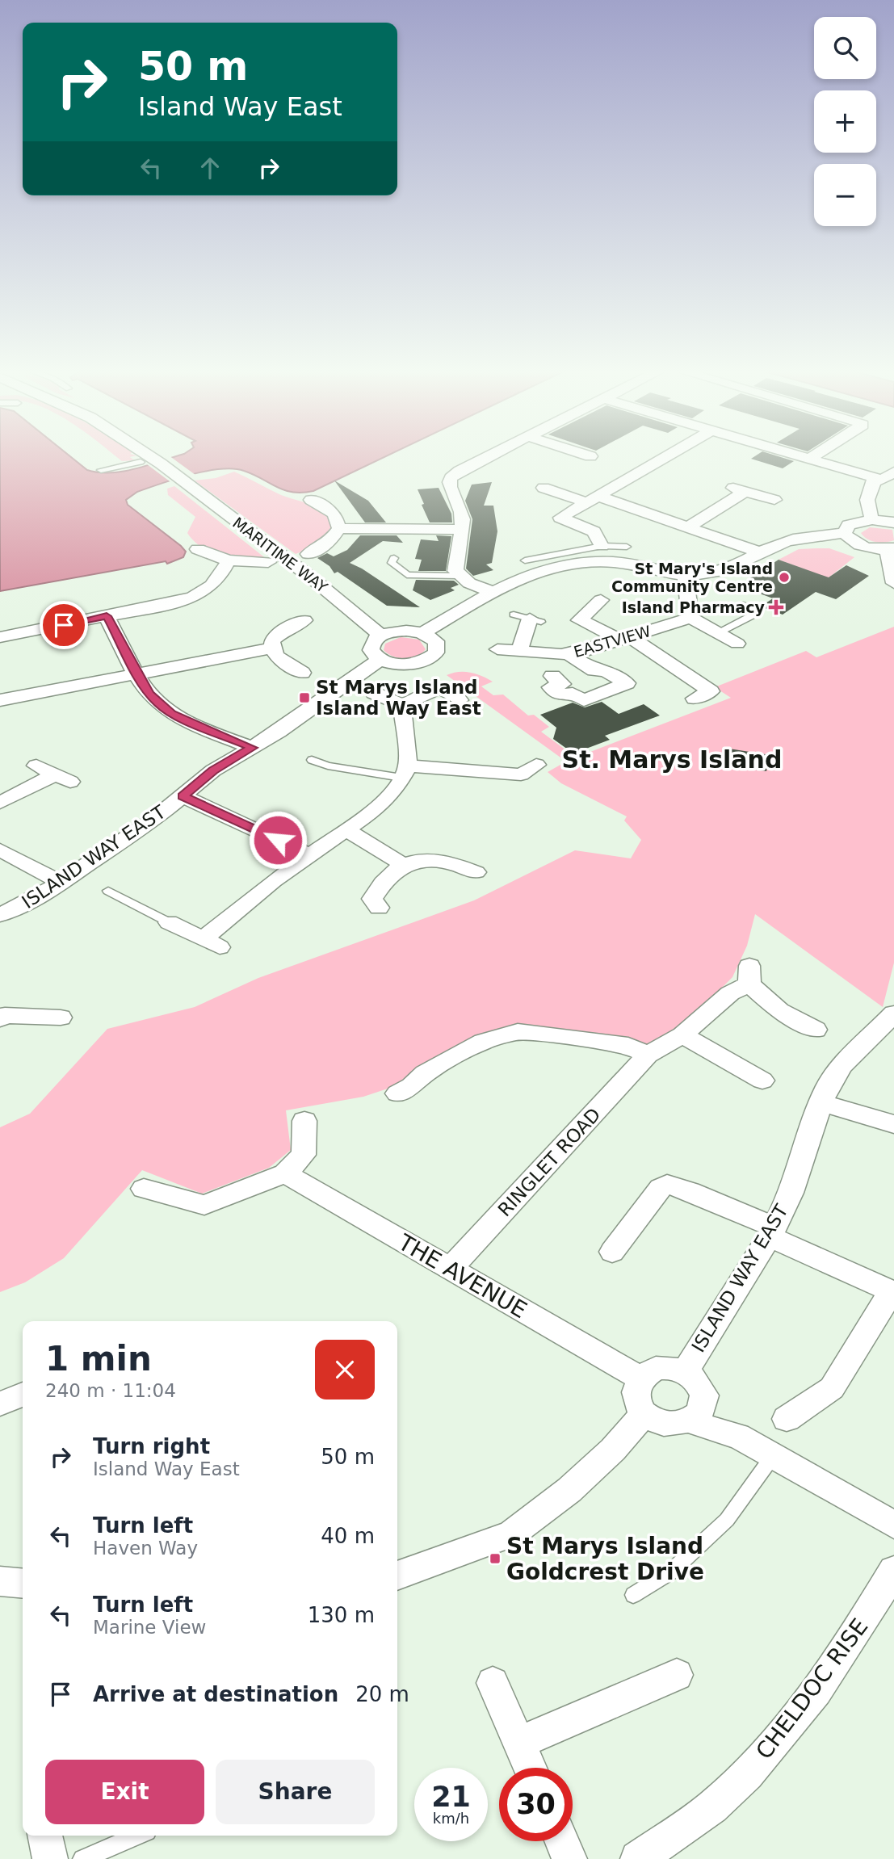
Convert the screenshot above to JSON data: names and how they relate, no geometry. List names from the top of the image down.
{
  "streets": {
    "street": [
      "MARITIME WAY",
      "EASTVIEW",
      "ISLAND WAY EAST",
      "RINGLET ROAD",
      "THE AVENUE",
      "CHELDOC RISE"
    ]
  },
  "crossings": [
    ["ISLAND WAY EAST", "THE AVENUE"],
    ["RINGLET ROAD", "THE AVENUE"]
  ],
  "districts": ["St. Marys Island"],
  "places": {
    "other": ["St Mary's Island Community Centre"],
    "health": ["Island Pharmacy"],
    "transit": ["St Marys Island Island Way East", "St Marys Island Goldcrest Drive"]
  },
  "page": {
    "map_buttons": ["+", "−"],
    "turn": ["50 m", "Island Way East"],
    "heading": ["1 min", "240 m · 11:04"],
    "list": [
      {
        "name": "Turn right",
        "note": "Island Way East",
        "value": "50 m"
      },
      {
        "name": "Turn left",
        "note": "Haven Way",
        "value": "40 m"
      },
      {
        "name": "Turn left",
        "note": "Marine View",
        "value": "130 m"
      },
      {
        "name": "Arrive at destination",
        "value": "20 m"
      }
    ],
    "buttons": ["Exit", "Share"],
    "speed": "21 km/h",
    "limit": "30"
  }
}
